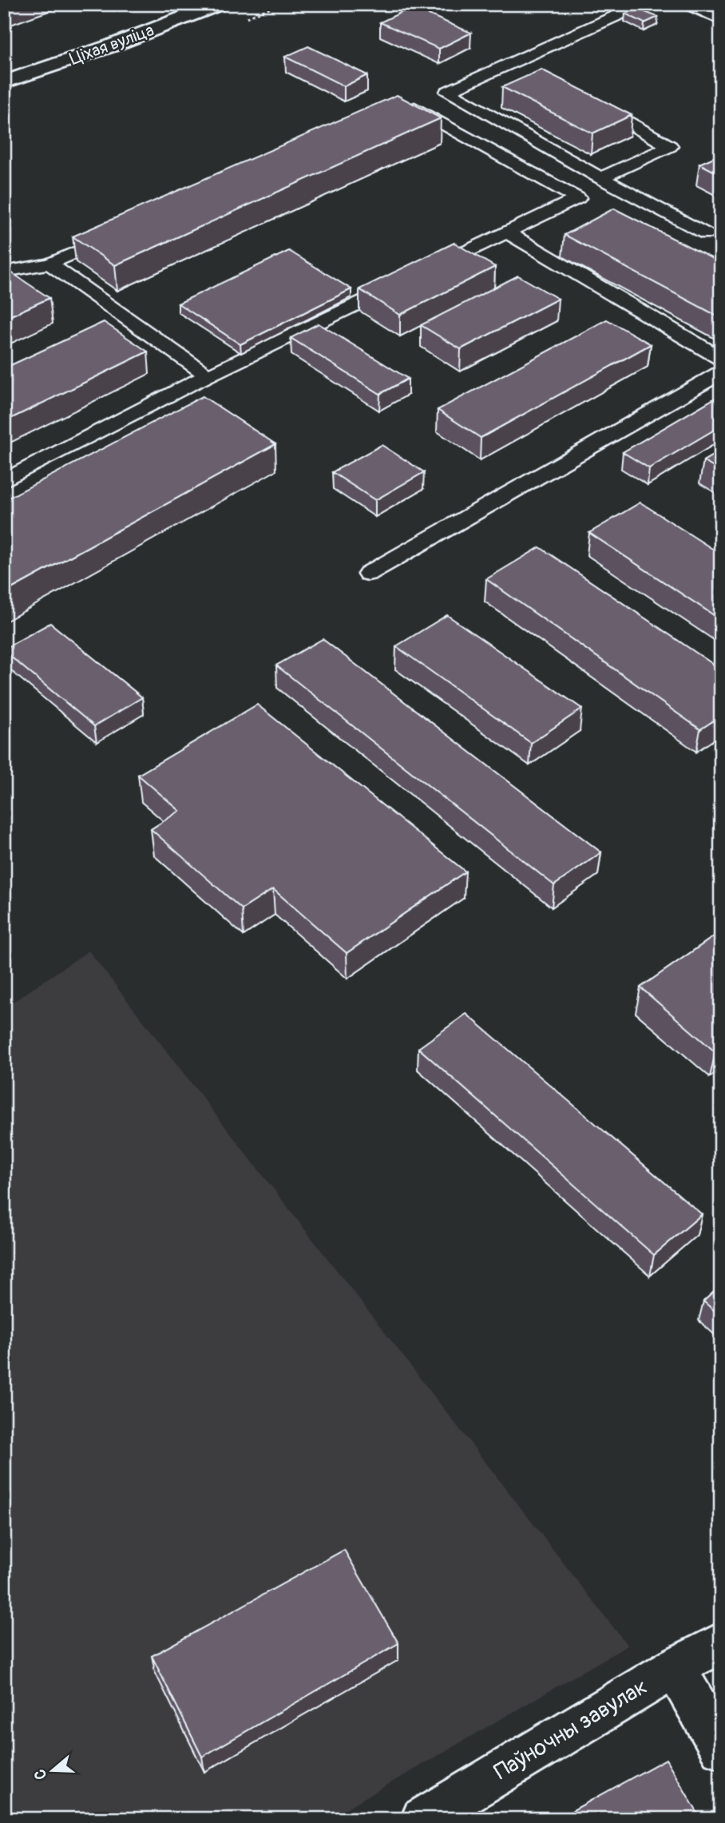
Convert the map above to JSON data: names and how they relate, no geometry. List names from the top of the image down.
{
  "streets": {
    "street": ["Ціхая вуліца", "Паўночны завулак"]
  },
  "north": "left"
}
